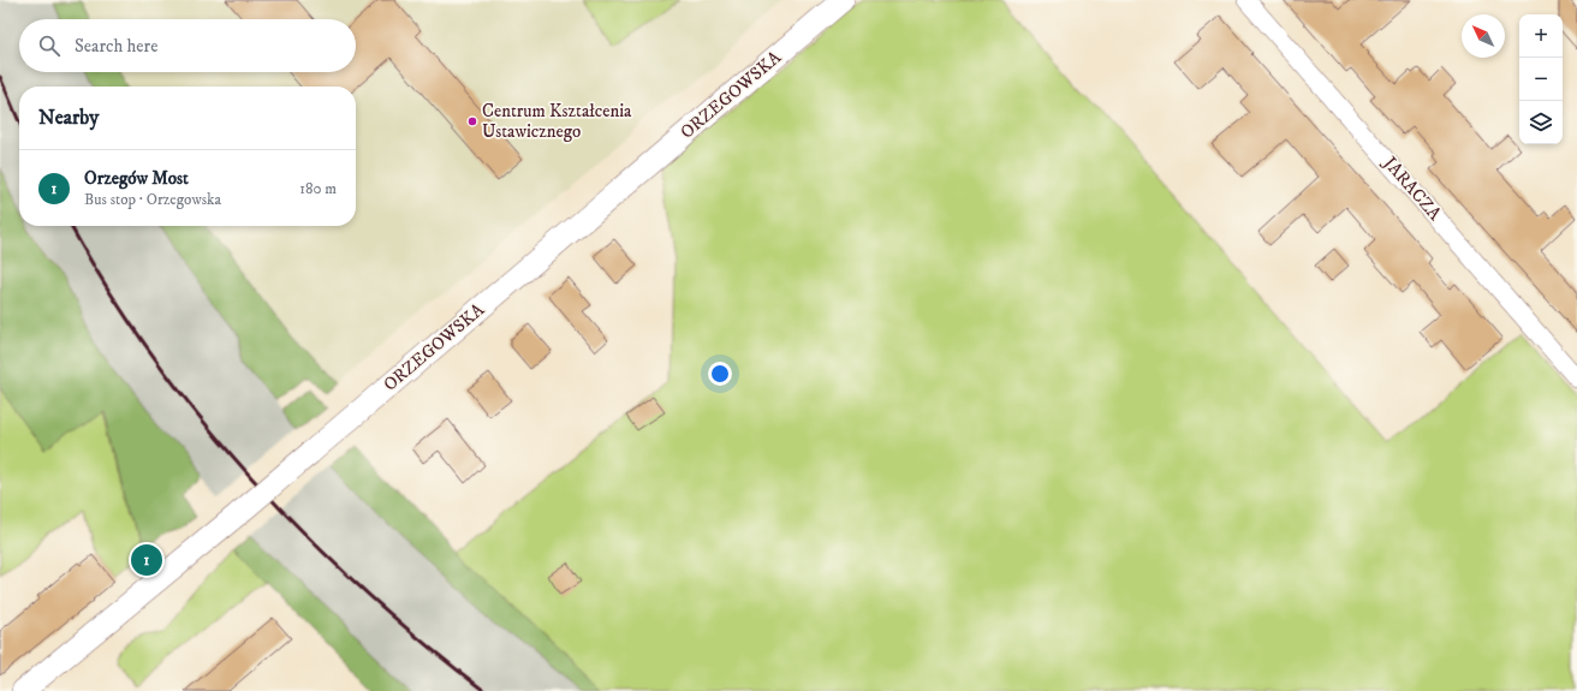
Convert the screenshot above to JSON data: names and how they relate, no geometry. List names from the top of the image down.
{
  "streets": {
    "street": ["ORZEGOWSKA", "JARACZA"]
  },
  "places": ["Centrum Kształcenia Ustawicznego"],
  "north": "top left",
  "page": {
    "map_buttons": ["+", "−"],
    "search": "Search here",
    "heading": "Nearby",
    "list": [
      {
        "mark": "1",
        "name": "Orzegów Most",
        "note": "Bus stop · Orzegowska",
        "value": "180 m"
      }
    ],
    "pins": "1"
  }
}
